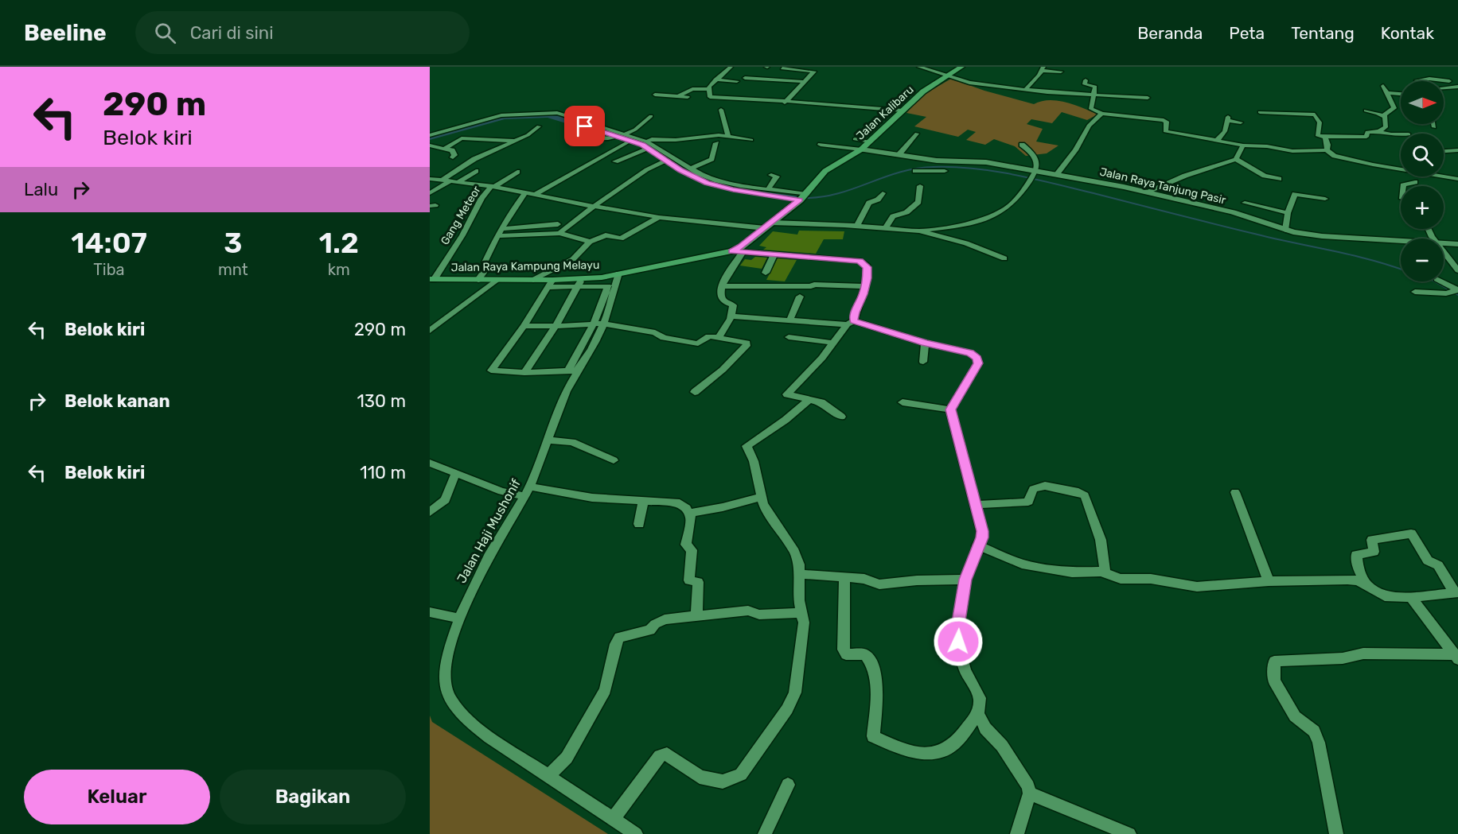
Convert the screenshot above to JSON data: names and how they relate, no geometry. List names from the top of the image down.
{
  "streets": {
    "main road": ["Jalan Kalibaru", "Jalan Raya Kampung Melayu"],
    "street": ["Jalan Raya Tanjung Pasir", "Gang Meteor", "Jalan Haji Mushonif"]
  },
  "crossings": [
    ["Jalan Kalibaru", "Jalan Raya Tanjung Pasir"],
    ["Jalan Kalibaru", "Jalan Raya Kampung Melayu"],
    ["Gang Meteor", "Jalan Raya Kampung Melayu"],
    ["Jalan Raya Kampung Melayu", "Jalan Haji Mushonif"]
  ],
  "north": "right",
  "page": {
    "header": "Beeline",
    "search": "Cari di sini",
    "nav": [
      "Beranda",
      "Peta",
      "Tentang",
      "Kontak"
    ],
    "turn": ["290 m", "Belok kiri"],
    "map_buttons": ["+", "−"],
    "then": "Lalu",
    "eta": [
      "14:07",
      "Tiba",
      "3",
      "mnt",
      "1.2",
      "km"
    ],
    "list": [
      {
        "name": "Belok kiri",
        "value": "290 m"
      },
      {
        "name": "Belok kanan",
        "value": "130 m"
      },
      {
        "name": "Belok kiri",
        "value": "110 m"
      }
    ],
    "buttons": ["Keluar", "Bagikan"]
  }
}
